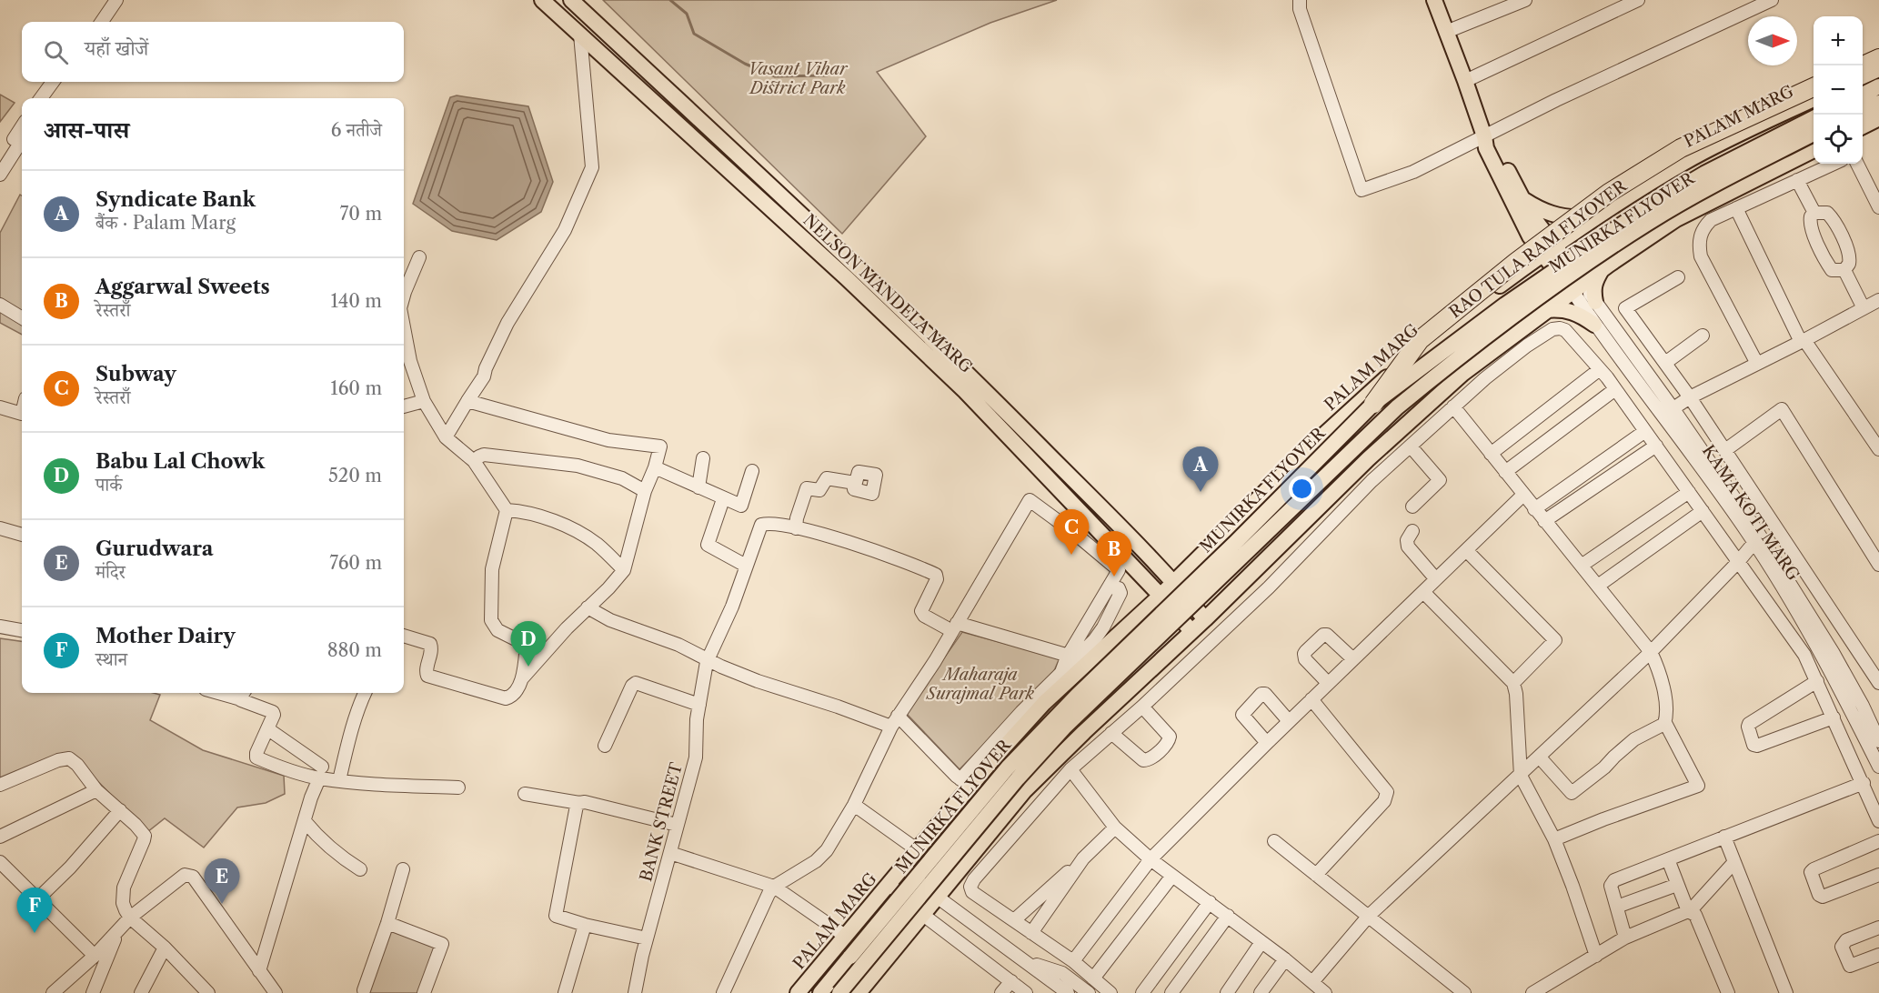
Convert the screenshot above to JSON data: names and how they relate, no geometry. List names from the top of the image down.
{
  "streets": {
    "highway": ["RAO TULA RAM FLYOVER"],
    "main road": ["PALAM MARG", "MUNIRKA FLYOVER", "NELSON MANDELA MARG"],
    "street": ["KAMA KOTI MARG", "BANK STREET"]
  },
  "crossings": [
    ["PALAM MARG", "NELSON MANDELA MARG"],
    ["MUNIRKA FLYOVER", "RAO TULA RAM FLYOVER"]
  ],
  "parks": ["Vasant Vihar District Park", "Maharaja Surajmal Park"],
  "north": "right",
  "page": {
    "map_buttons": ["+", "−"],
    "search": "यहाँ खोजें",
    "heading": ["आस-पास", "6 नतीजे"],
    "list": [
      {
        "mark": "A",
        "name": "Syndicate Bank",
        "note": "बैंक · Palam Marg",
        "value": "70 m"
      },
      {
        "mark": "B",
        "name": "Aggarwal Sweets",
        "note": "रेस्तराँ",
        "value": "140 m"
      },
      {
        "mark": "C",
        "name": "Subway",
        "note": "रेस्तराँ",
        "value": "160 m"
      },
      {
        "mark": "D",
        "name": "Babu Lal Chowk",
        "note": "पार्क",
        "value": "520 m"
      },
      {
        "mark": "E",
        "name": "Gurudwara",
        "note": "मंदिर",
        "value": "760 m"
      },
      {
        "mark": "F",
        "name": "Mother Dairy",
        "note": "स्थान",
        "value": "880 m"
      }
    ],
    "pins": [
      "A",
      "C",
      "B",
      "D",
      "E",
      "F"
    ]
  }
}
